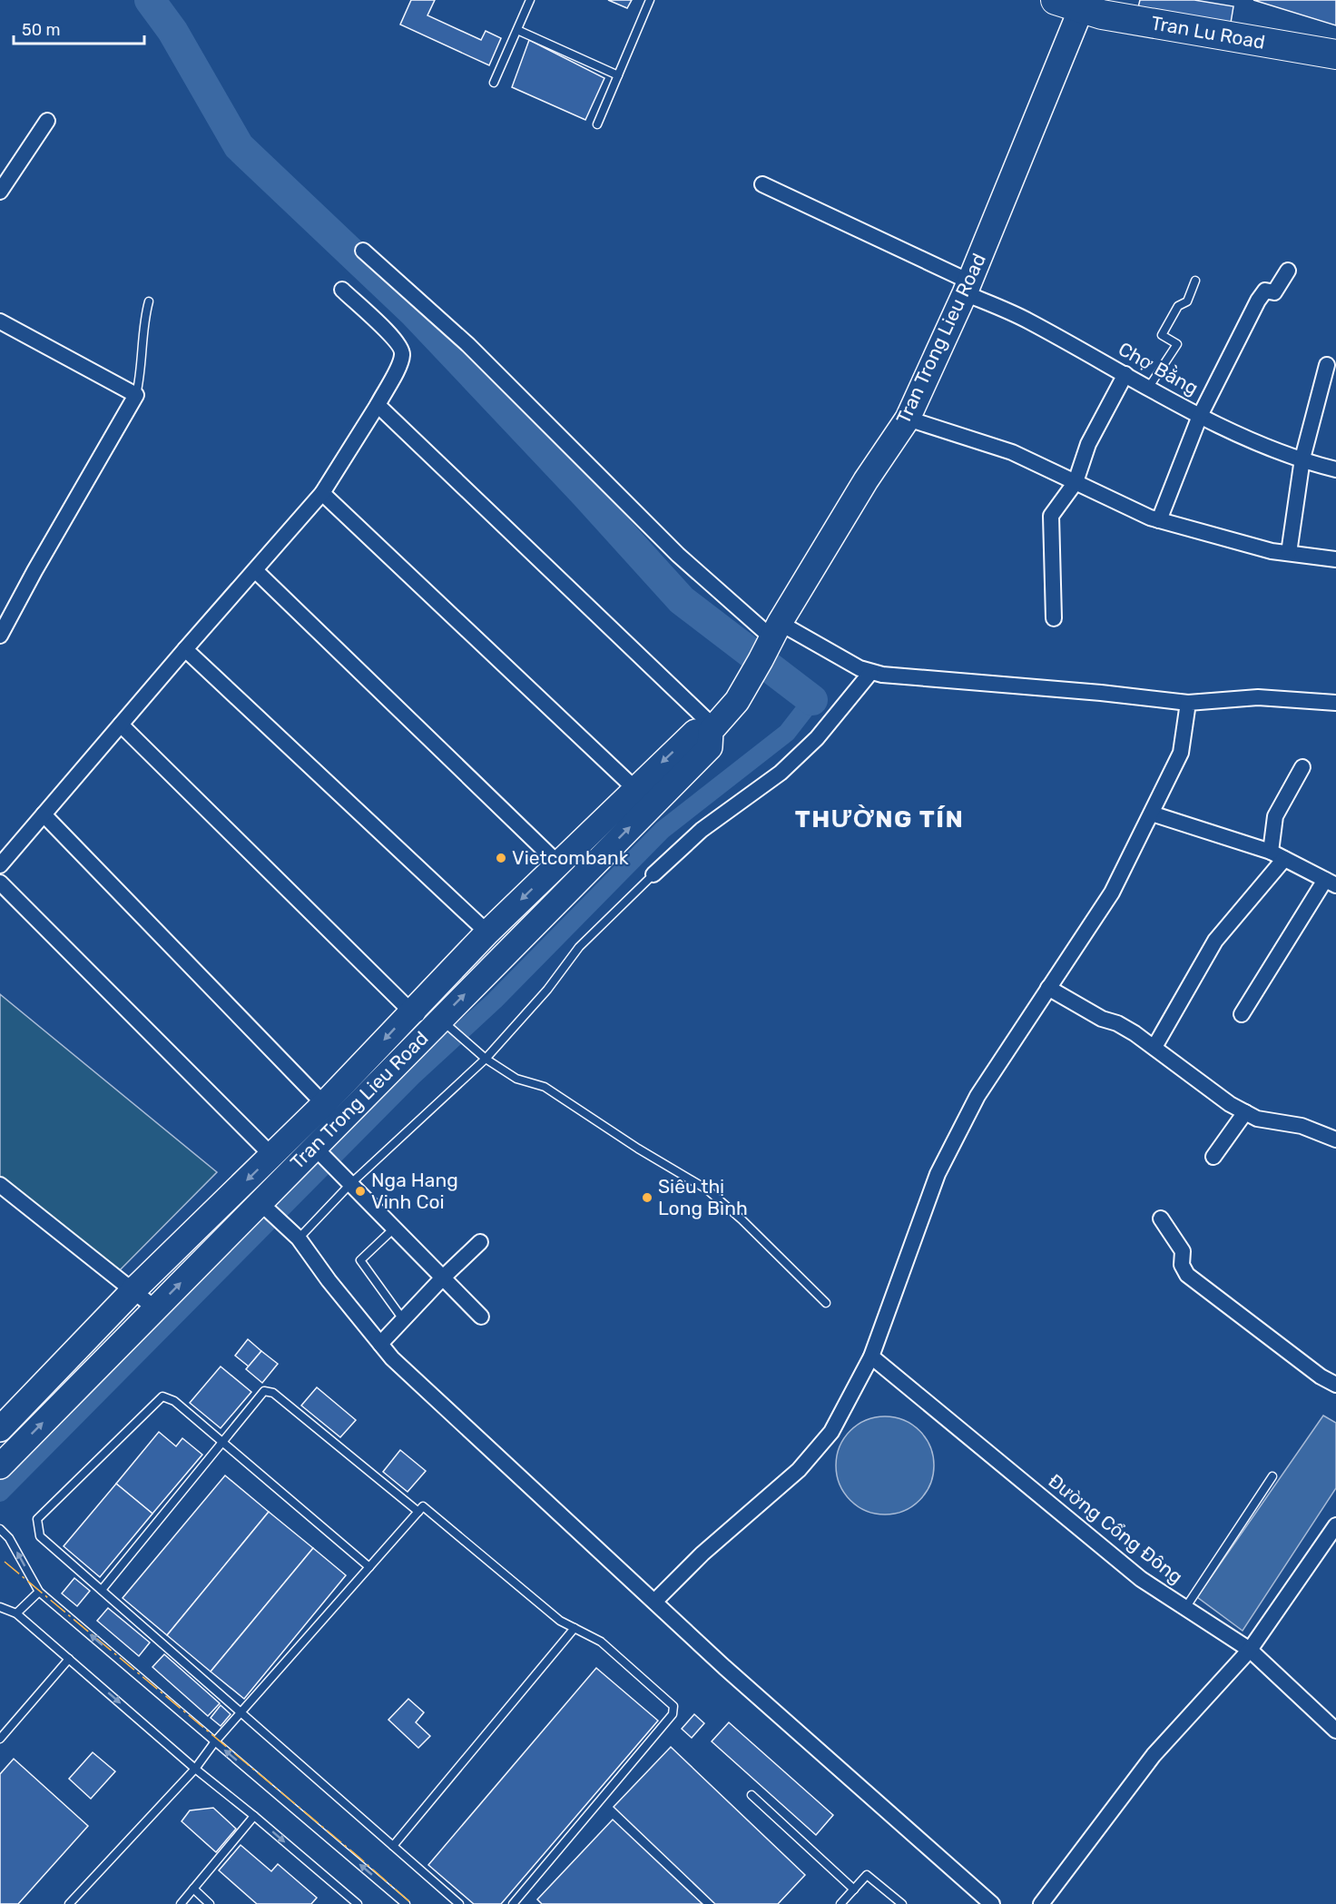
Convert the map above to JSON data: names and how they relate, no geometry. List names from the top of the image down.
{
  "streets": {
    "highway": ["Tran Lu Road"],
    "main road": ["Tran Trong Lieu Road"],
    "street": ["Chợ Bằng", "Đường Cổng Đông"]
  },
  "crossings": [
    ["Tran Lu Road", "Tran Trong Lieu Road"],
    ["Tran Trong Lieu Road", "Chợ Bằng"]
  ],
  "districts": ["THƯỜNG TÍN"],
  "places": ["Vietcombank", "Nga Hang Vinh Coi", "Siêu thị Long Bình"],
  "scale_bar": "50 m"
}
